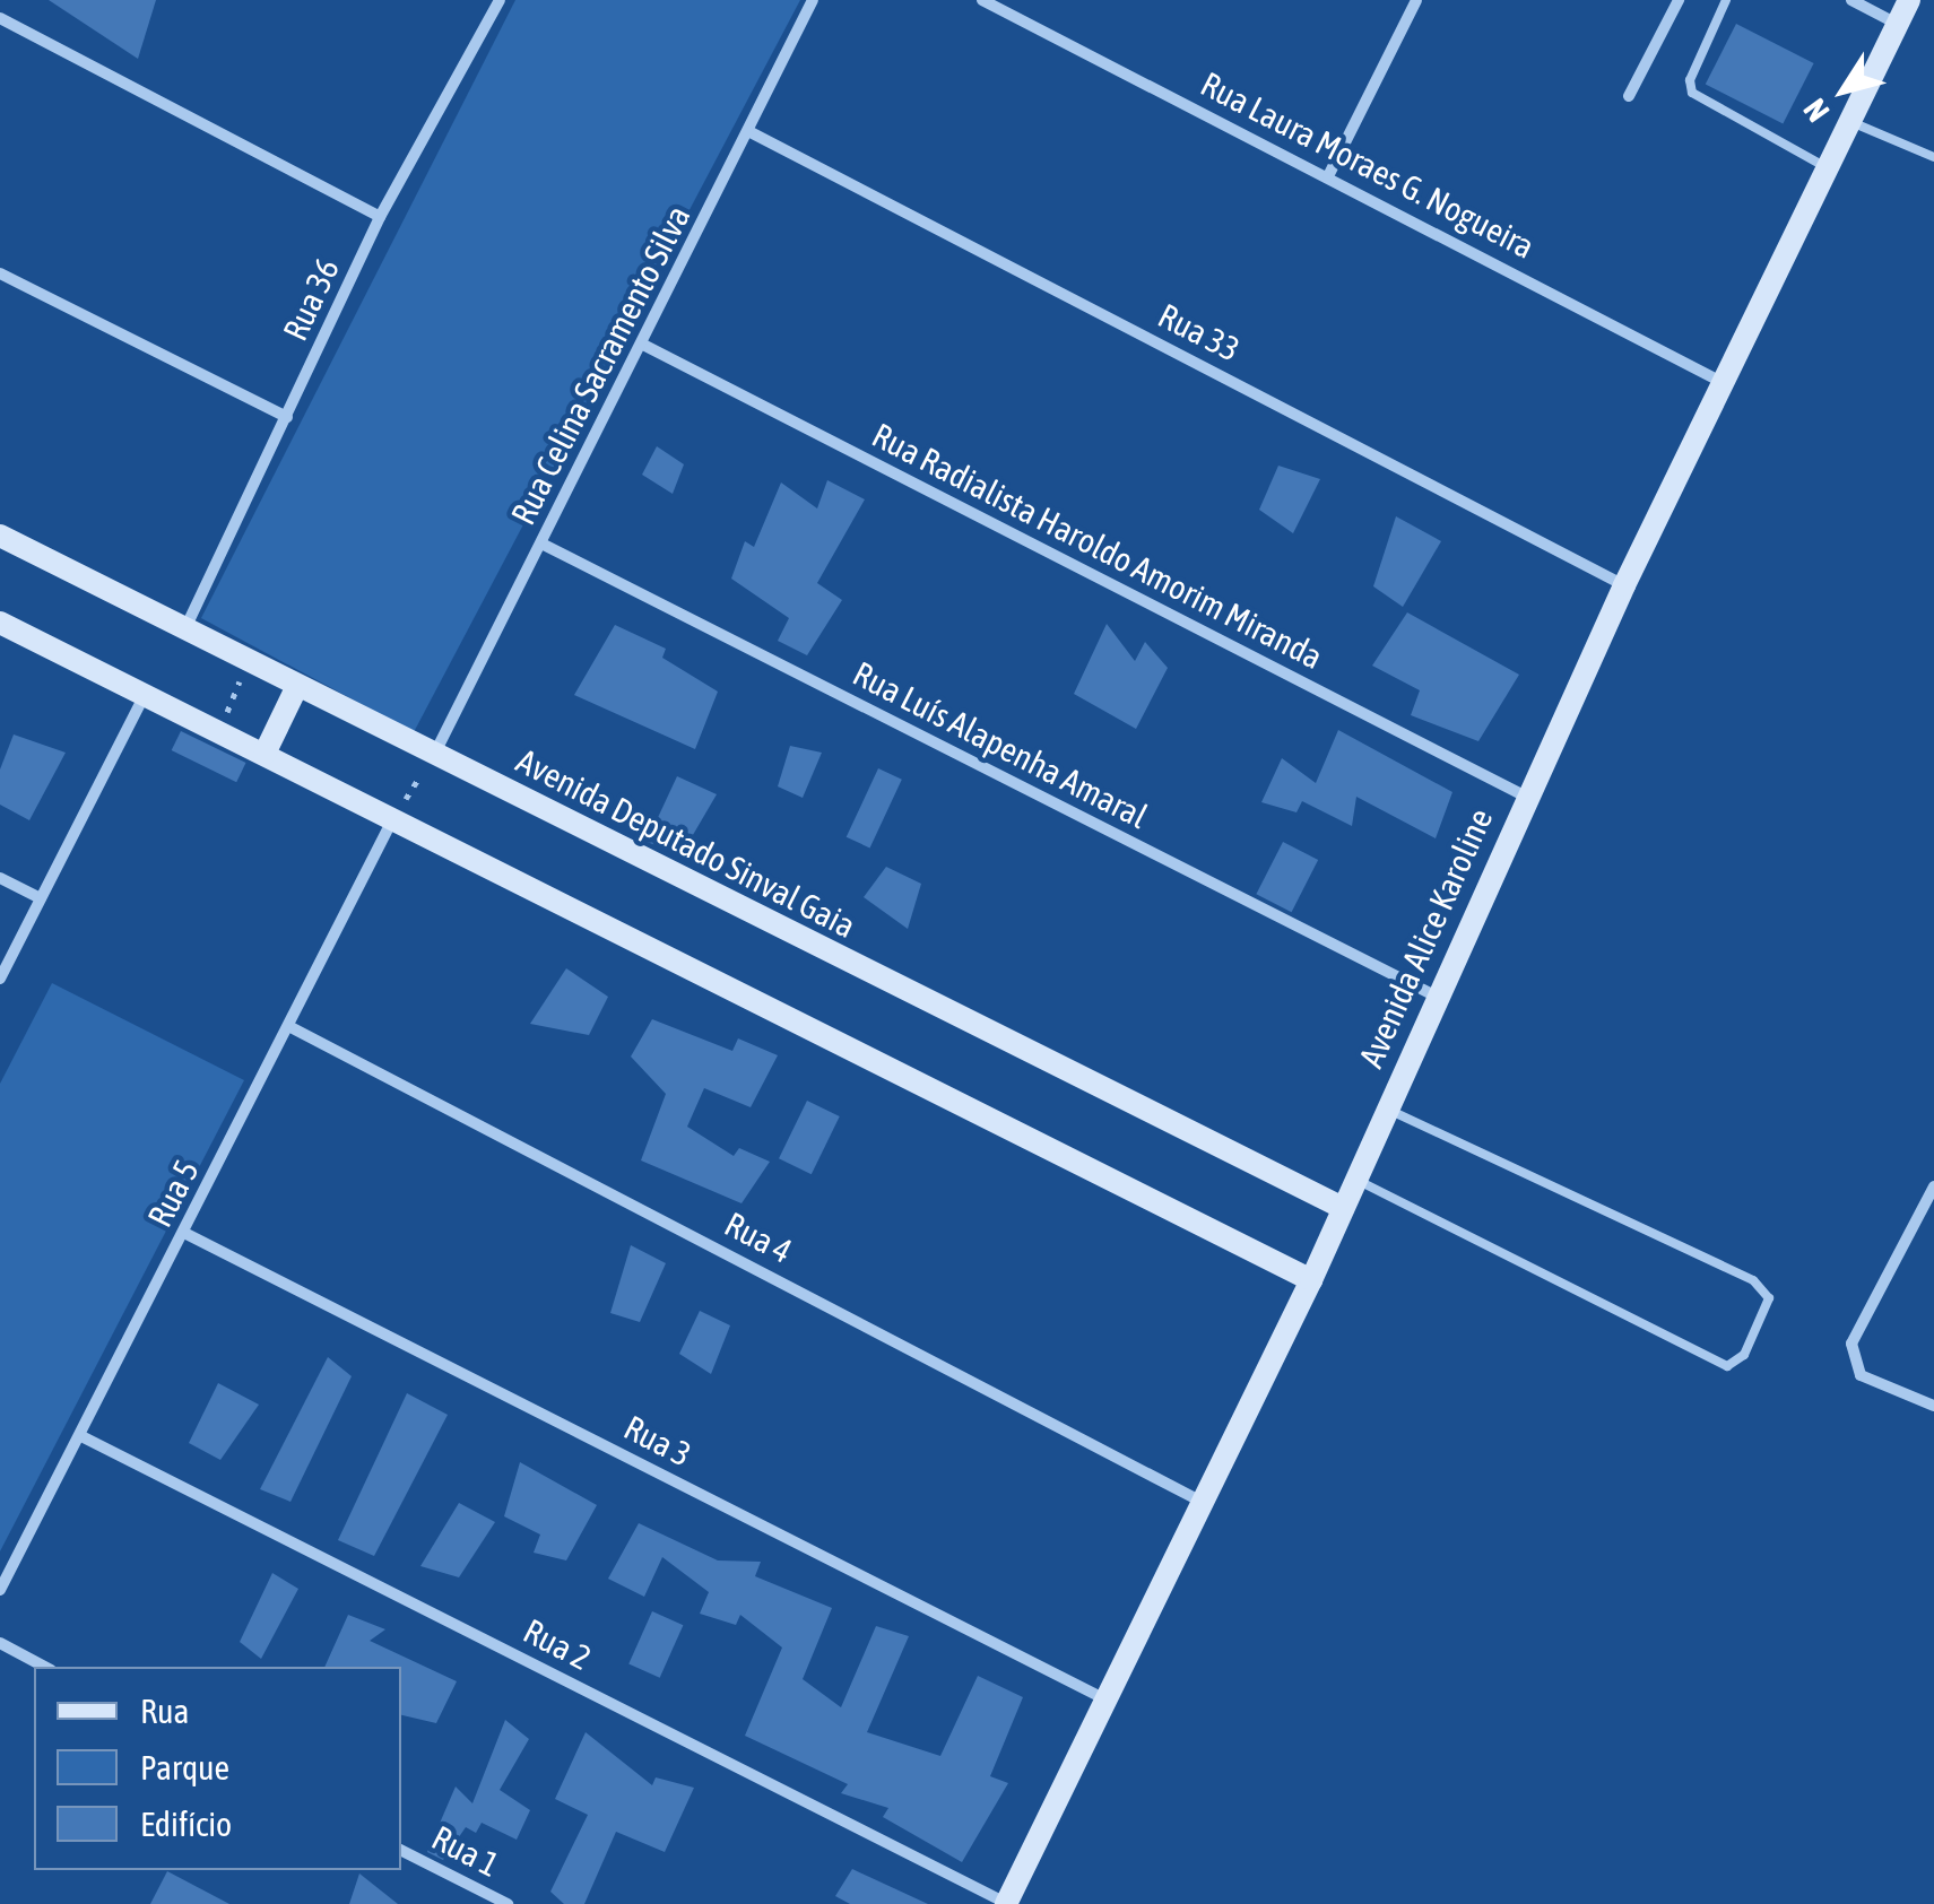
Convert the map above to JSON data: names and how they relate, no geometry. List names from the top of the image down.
{
  "streets": {
    "street": [
      "Rua Laura Moraes G. Nogueira",
      "Rua 36",
      "Rua 33",
      "Rua Celina Sacramento Silva",
      "Rua Radialista Haroldo Amorim Miranda",
      "Rua Luís Alapenha Amaral",
      "Avenida Deputado Sinval Gaia",
      "Avenida Alice Karoline",
      "Rua 5",
      "Rua 4",
      "Rua 3",
      "Rua 2",
      "Rua 1"
    ]
  },
  "crossings": [
    ["Rua Laura Moraes G. Nogueira", "Avenida Alice Karoline"],
    ["Rua 36", "Avenida Deputado Sinval Gaia"],
    ["Rua 33", "Rua Celina Sacramento Silva"],
    ["Rua 33", "Avenida Alice Karoline"],
    ["Rua Celina Sacramento Silva", "Rua Radialista Haroldo Amorim Miranda"],
    ["Rua Celina Sacramento Silva", "Rua Luís Alapenha Amaral"],
    ["Rua Celina Sacramento Silva", "Avenida Deputado Sinval Gaia"],
    ["Rua Radialista Haroldo Amorim Miranda", "Avenida Alice Karoline"],
    ["Rua Luís Alapenha Amaral", "Avenida Alice Karoline"],
    ["Avenida Deputado Sinval Gaia", "Avenida Alice Karoline"],
    ["Avenida Alice Karoline", "Rua 4"],
    ["Avenida Alice Karoline", "Rua 3"],
    ["Avenida Alice Karoline", "Rua 2"],
    ["Rua 5", "Rua 4"],
    ["Rua 5", "Rua 3"],
    ["Rua 5", "Rua 2"]
  ],
  "legend": ["Rua", "Parque", "Edifício"],
  "north": "bottom left"
}
